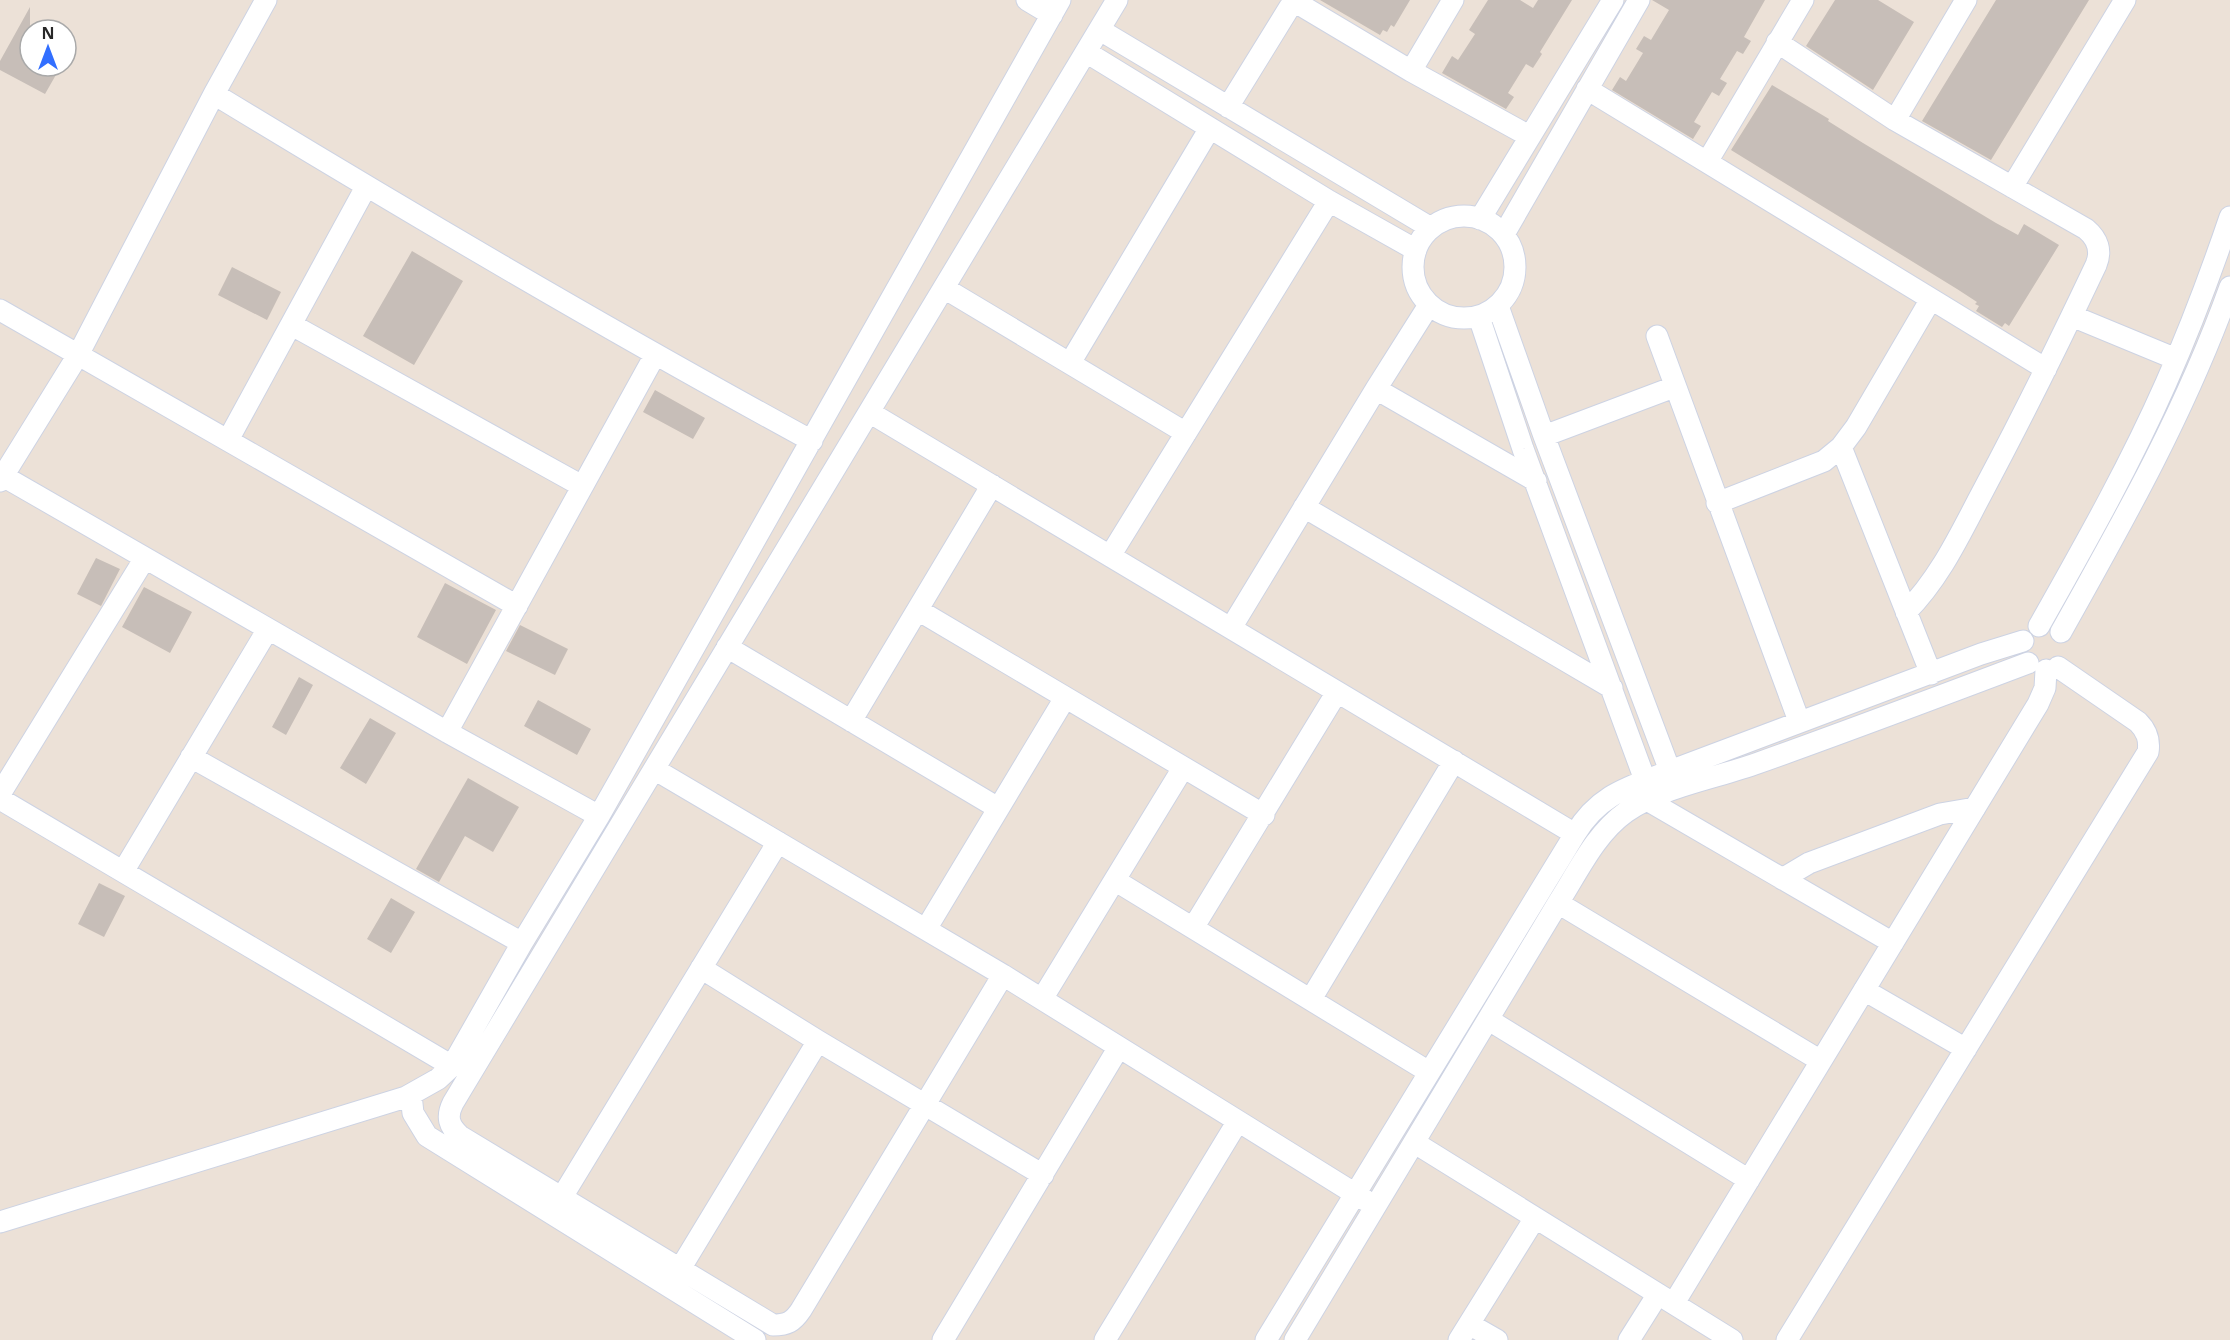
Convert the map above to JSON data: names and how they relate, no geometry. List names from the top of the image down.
{
  "north": "top"
}
